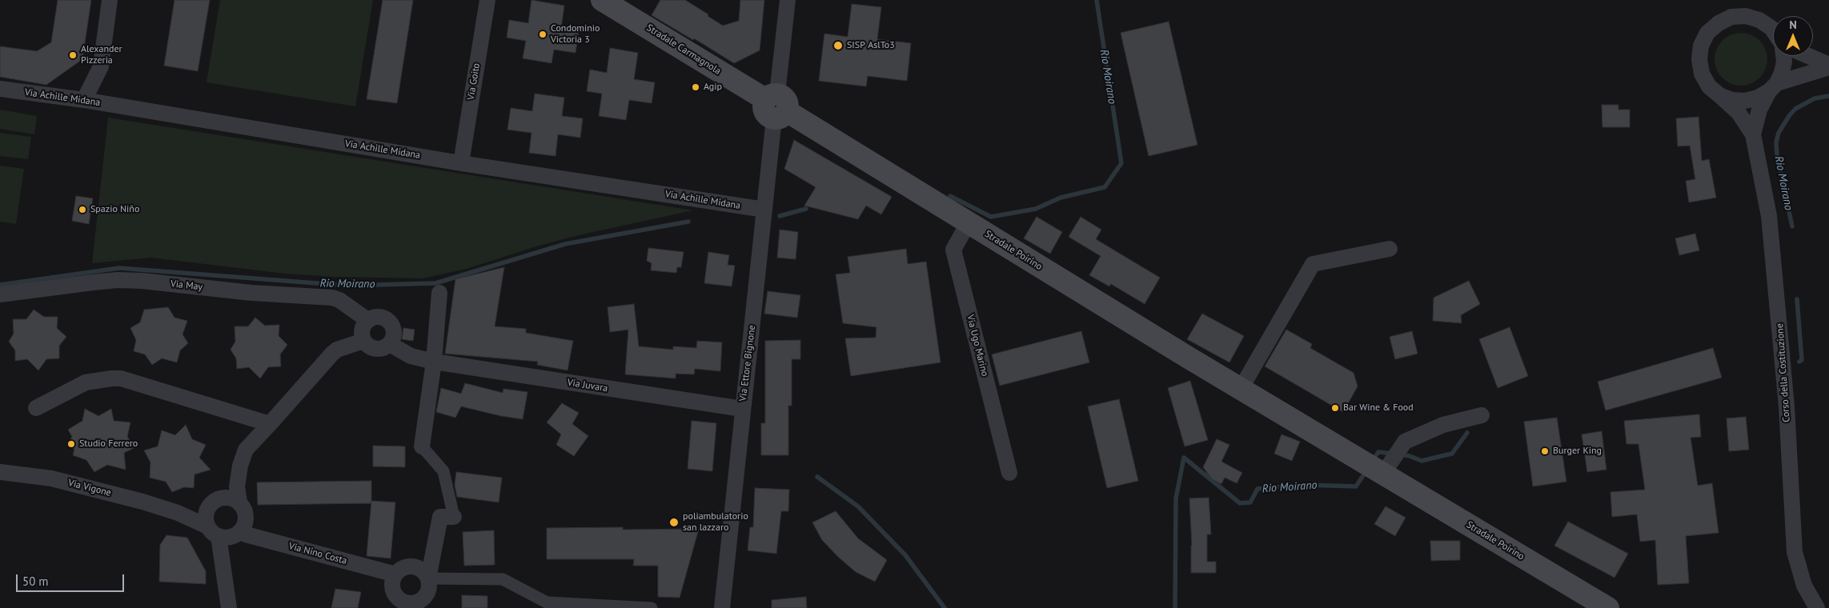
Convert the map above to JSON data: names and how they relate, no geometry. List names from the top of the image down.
{
  "streets": {
    "main road": ["Stradale Carmagnola", "Stradale Poirino"],
    "street": [
      "Via Goito",
      "Via Achille Midana",
      "Via May",
      "Via Ugo Marino",
      "Via Ettore Bignone",
      "Corso della Costituzione",
      "Via Juvara",
      "Via Vigone",
      "Via Nino Costa"
    ]
  },
  "crossings": [
    ["Stradale Carmagnola", "Stradale Poirino"],
    ["Stradale Carmagnola", "Via Ettore Bignone"],
    ["Via Goito", "Via Achille Midana"],
    ["Via Achille Midana", "Via Ettore Bignone"],
    ["Stradale Poirino", "Via Ugo Marino"],
    ["Stradale Poirino", "Via Ettore Bignone"],
    ["Via May", "Via Juvara"],
    ["Via Ettore Bignone", "Via Juvara"],
    ["Via Vigone", "Via Nino Costa"]
  ],
  "water": ["Rio Moirano"],
  "places": [
    "Condominio Victoria 3",
    "SISP AslTo3",
    "Alexander Pizzeria",
    "Agip",
    "Spazio Niño",
    "Bar Wine & Food",
    "Studio Ferrero",
    "Burger King",
    "poliambulatorio san lazzaro"
  ],
  "scale_bar": "50 m",
  "north": "top"
}
